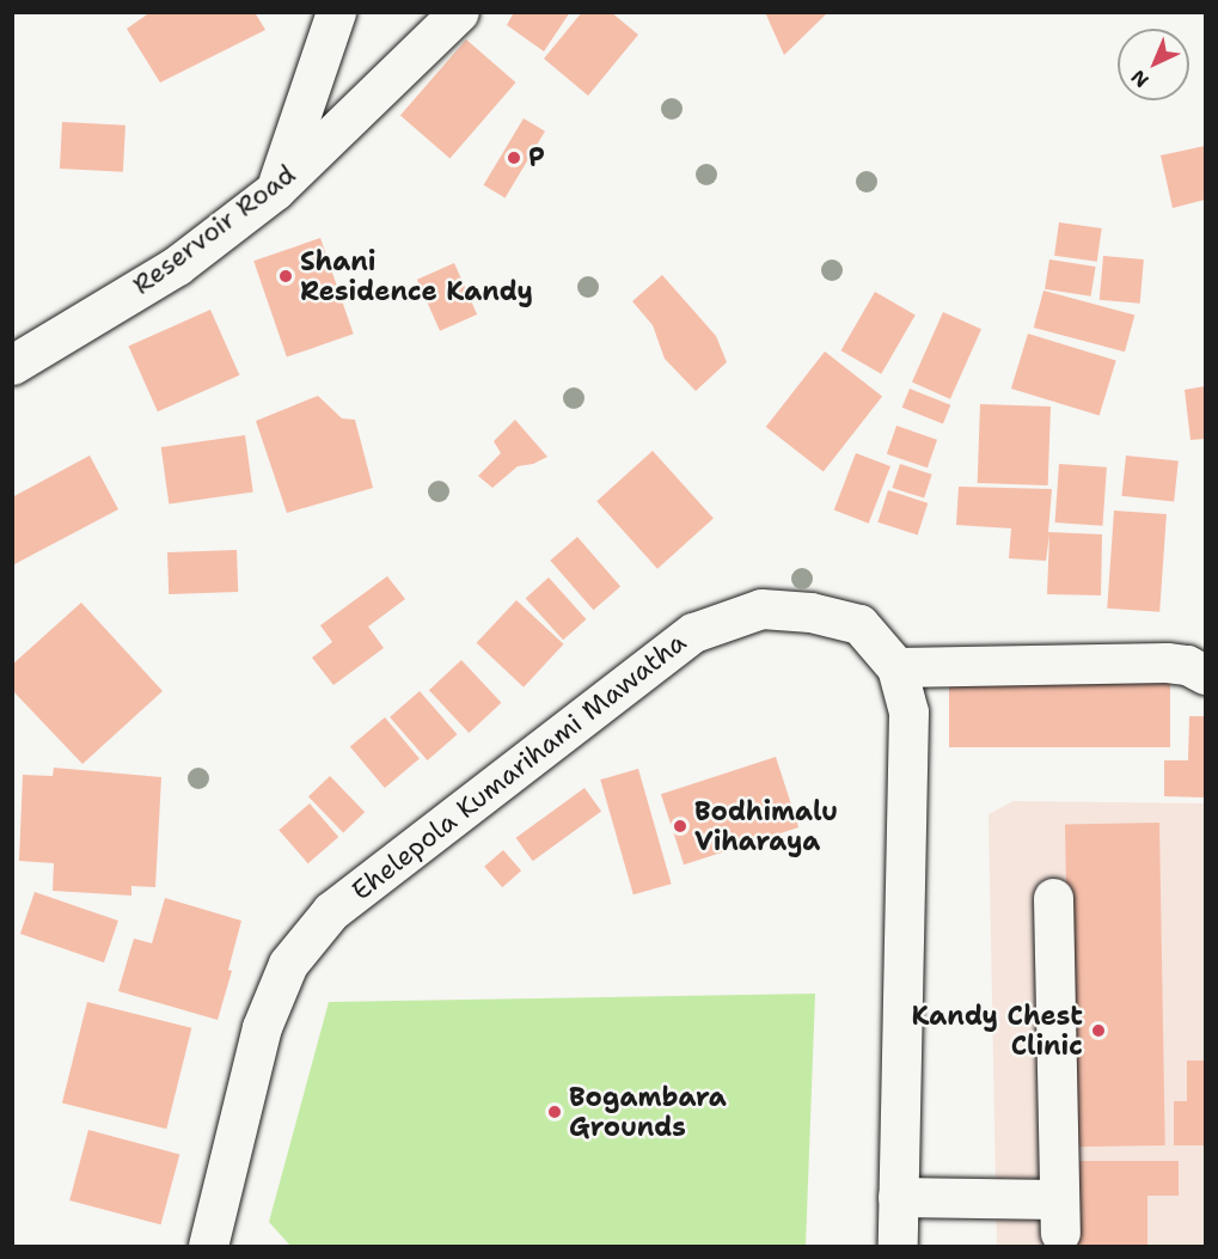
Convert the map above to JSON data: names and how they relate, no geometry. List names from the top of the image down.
{
  "streets": {
    "street": ["Reservoir Road", "Ehelepola Kumarihami Mawatha"]
  },
  "places": [
    "P",
    "Shani Residence Kandy",
    "Bodhimalu Viharaya",
    "Kandy Chest Clinic",
    "Bogambara Grounds"
  ],
  "north": "bottom left"
}
